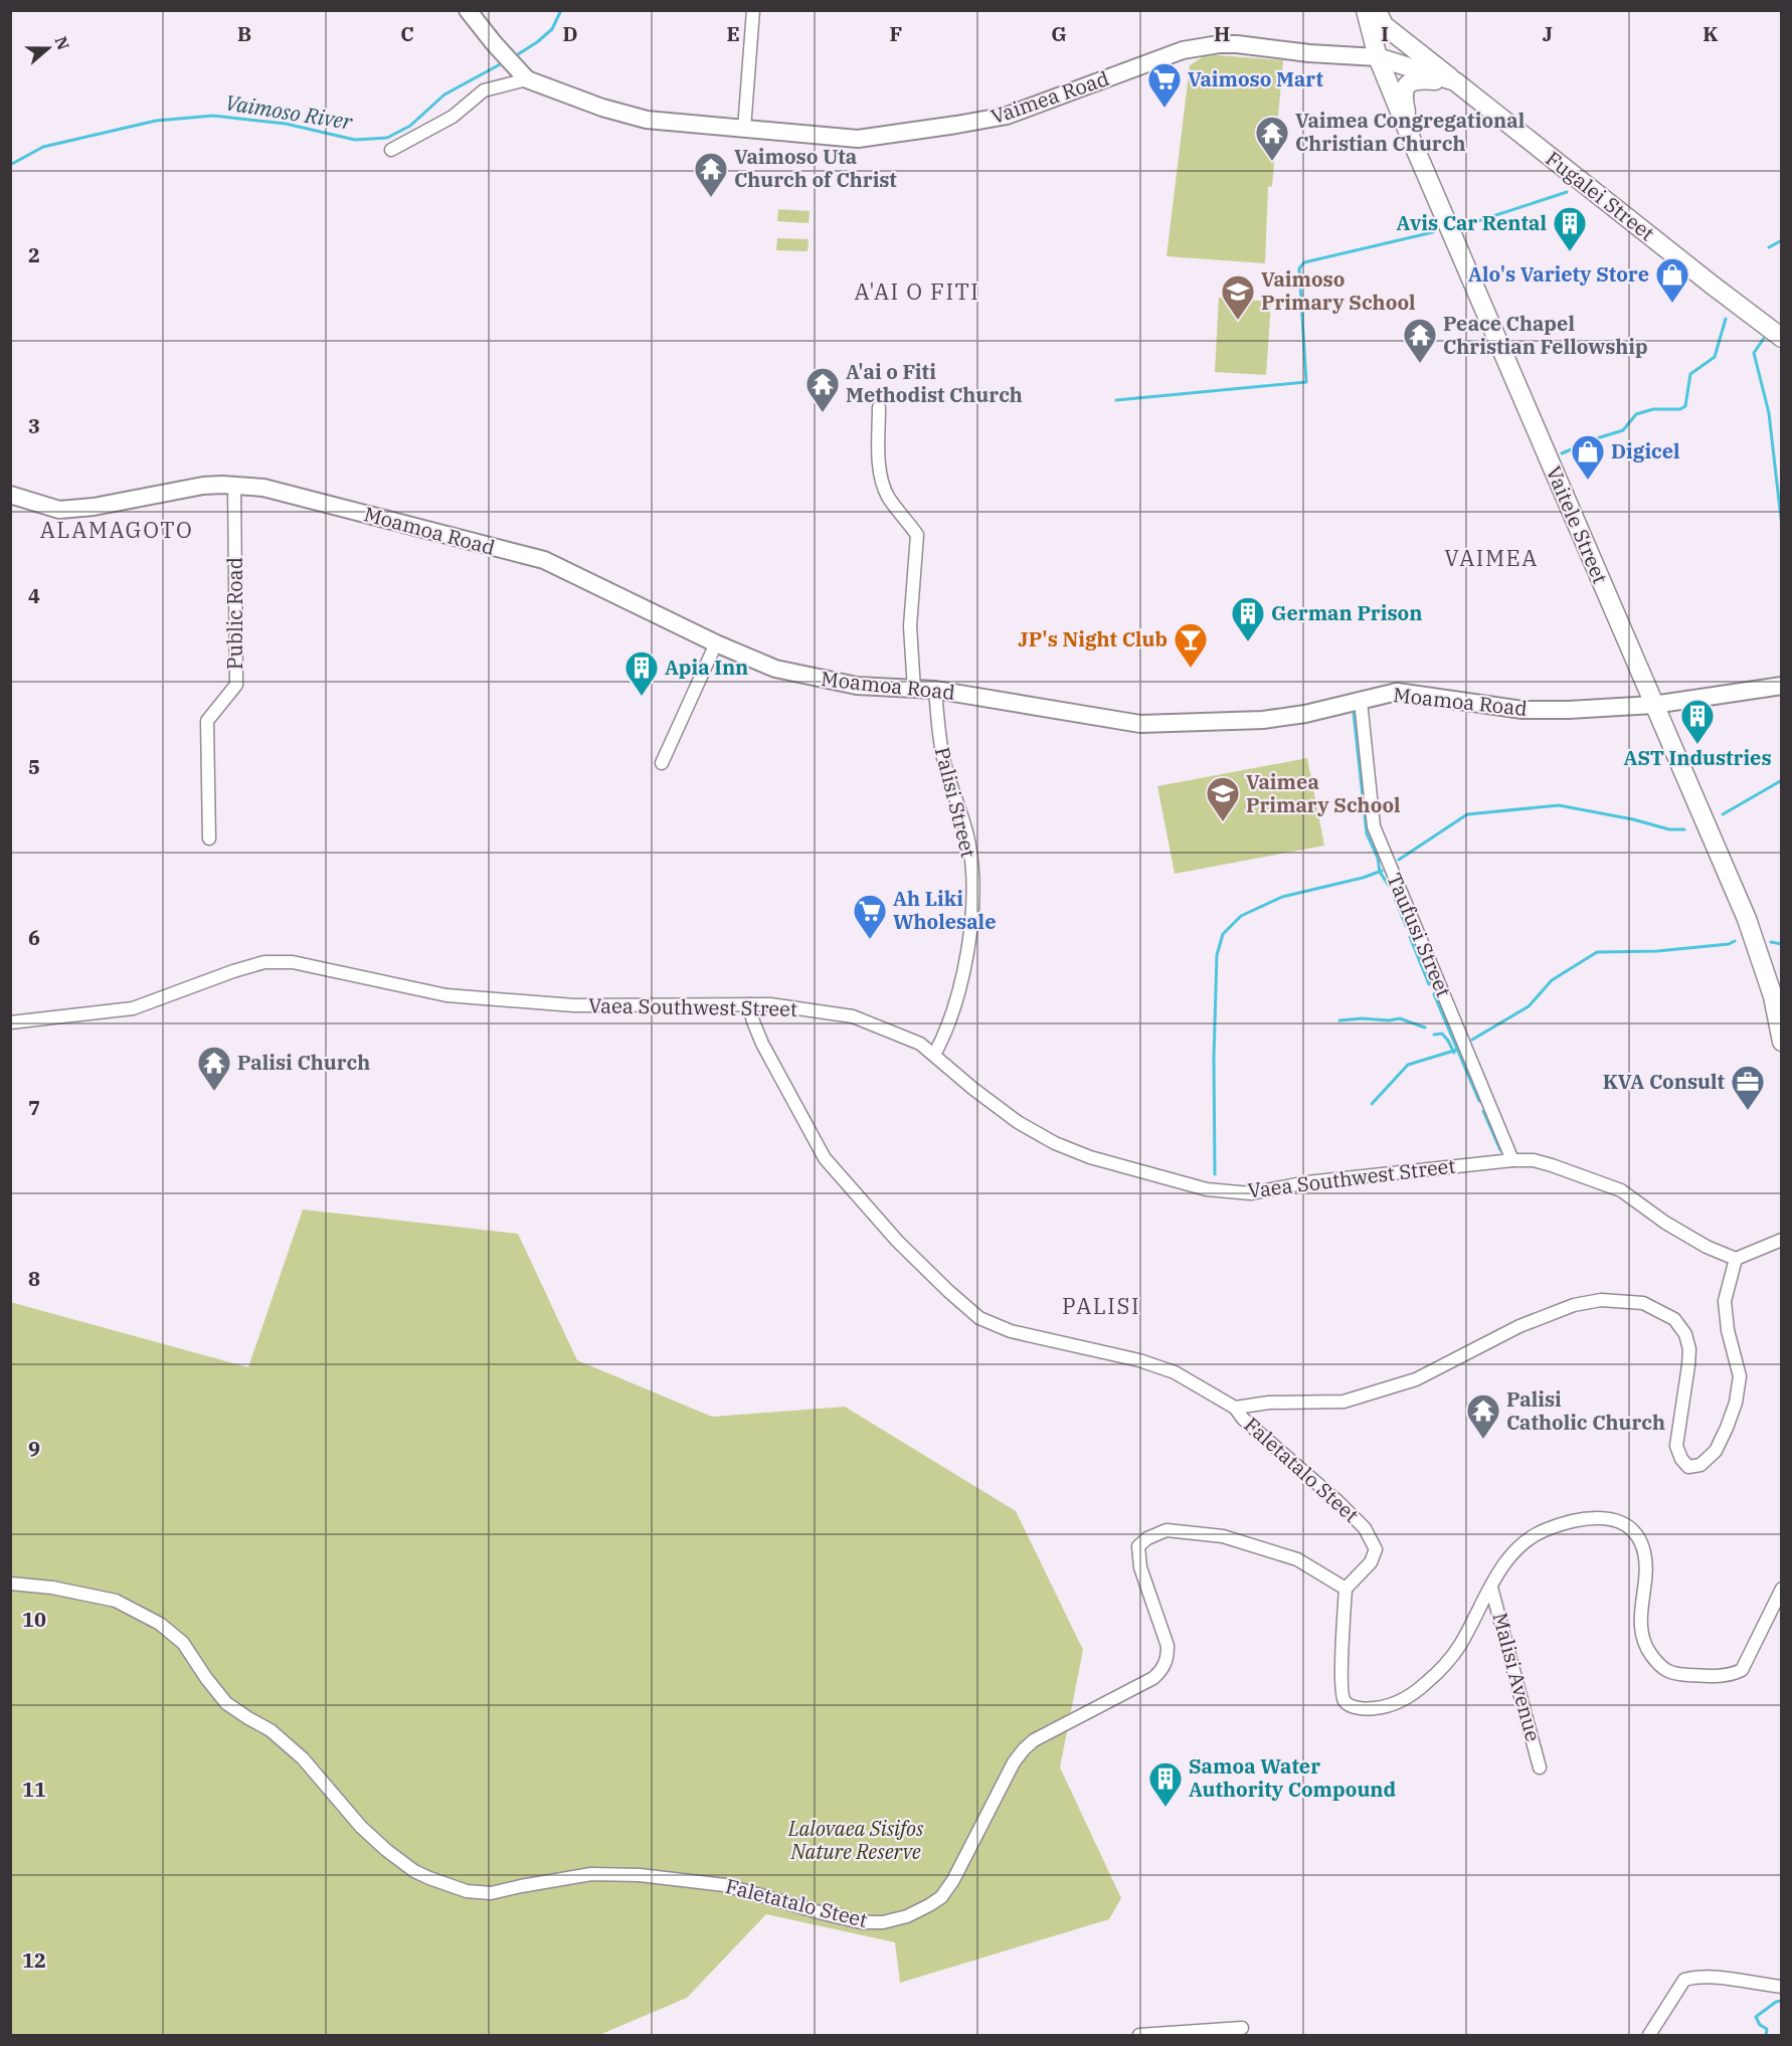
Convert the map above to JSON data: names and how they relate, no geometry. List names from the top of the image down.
{
  "streets": {
    "main road": ["Fugalei Street", "Vaitele Street"],
    "street": [
      "Vaimea Road",
      "Moamoa Road",
      "Public Road",
      "Palisi Street",
      "Taufusi Street",
      "Vaea Southwest Street",
      "Faletatalo Steet",
      "Malisi Avenue"
    ]
  },
  "crossings": [
    ["Vaimea Road", "Fugalei Street"],
    ["Vaimea Road", "Vaitele Street"],
    ["Fugalei Street", "Vaitele Street"],
    ["Vaitele Street", "Moamoa Road"],
    ["Moamoa Road", "Public Road"],
    ["Moamoa Road", "Palisi Street"],
    ["Moamoa Road", "Taufusi Street"],
    ["Palisi Street", "Vaea Southwest Street"],
    ["Taufusi Street", "Vaea Southwest Street"],
    ["Vaea Southwest Street", "Faletatalo Steet"]
  ],
  "districts": [
    "A'AI O FITI",
    "ALAMAGOTO",
    "VAIMEA",
    "PALISI"
  ],
  "water": ["Vaimoso River"],
  "parks": ["Lalovaea Sisifos Nature Reserve"],
  "places": {
    "supermarket": ["Vaimoso Mart", "Ah Liki Wholesale"],
    "temple": [
      "Vaimea Congregational Christian Church",
      "Vaimoso Uta Church of Christ",
      "Peace Chapel Christian Fellowship",
      "A'ai o Fiti Methodist Church",
      "Palisi Church",
      "Palisi Catholic Church"
    ],
    "building": [
      "Avis Car Rental",
      "German Prison",
      "Apia Inn",
      "AST Industries",
      "Samoa Water Authority Compound"
    ],
    "shop": ["Alo's Variety Store", "Digicel"],
    "school or university": ["Vaimoso Primary School", "Vaimea Primary School"],
    "bar": ["JP's Night Club"],
    "office": ["KVA Consult"]
  },
  "north": "right",
  "grid": {
    "columns": [
      "B",
      "C",
      "D",
      "E",
      "F",
      "G",
      "H",
      "I",
      "J",
      "K"
    ],
    "rows": [
      "2",
      "3",
      "4",
      "5",
      "6",
      "7",
      "8",
      "9",
      "10",
      "11",
      "12"
    ]
  }
}
